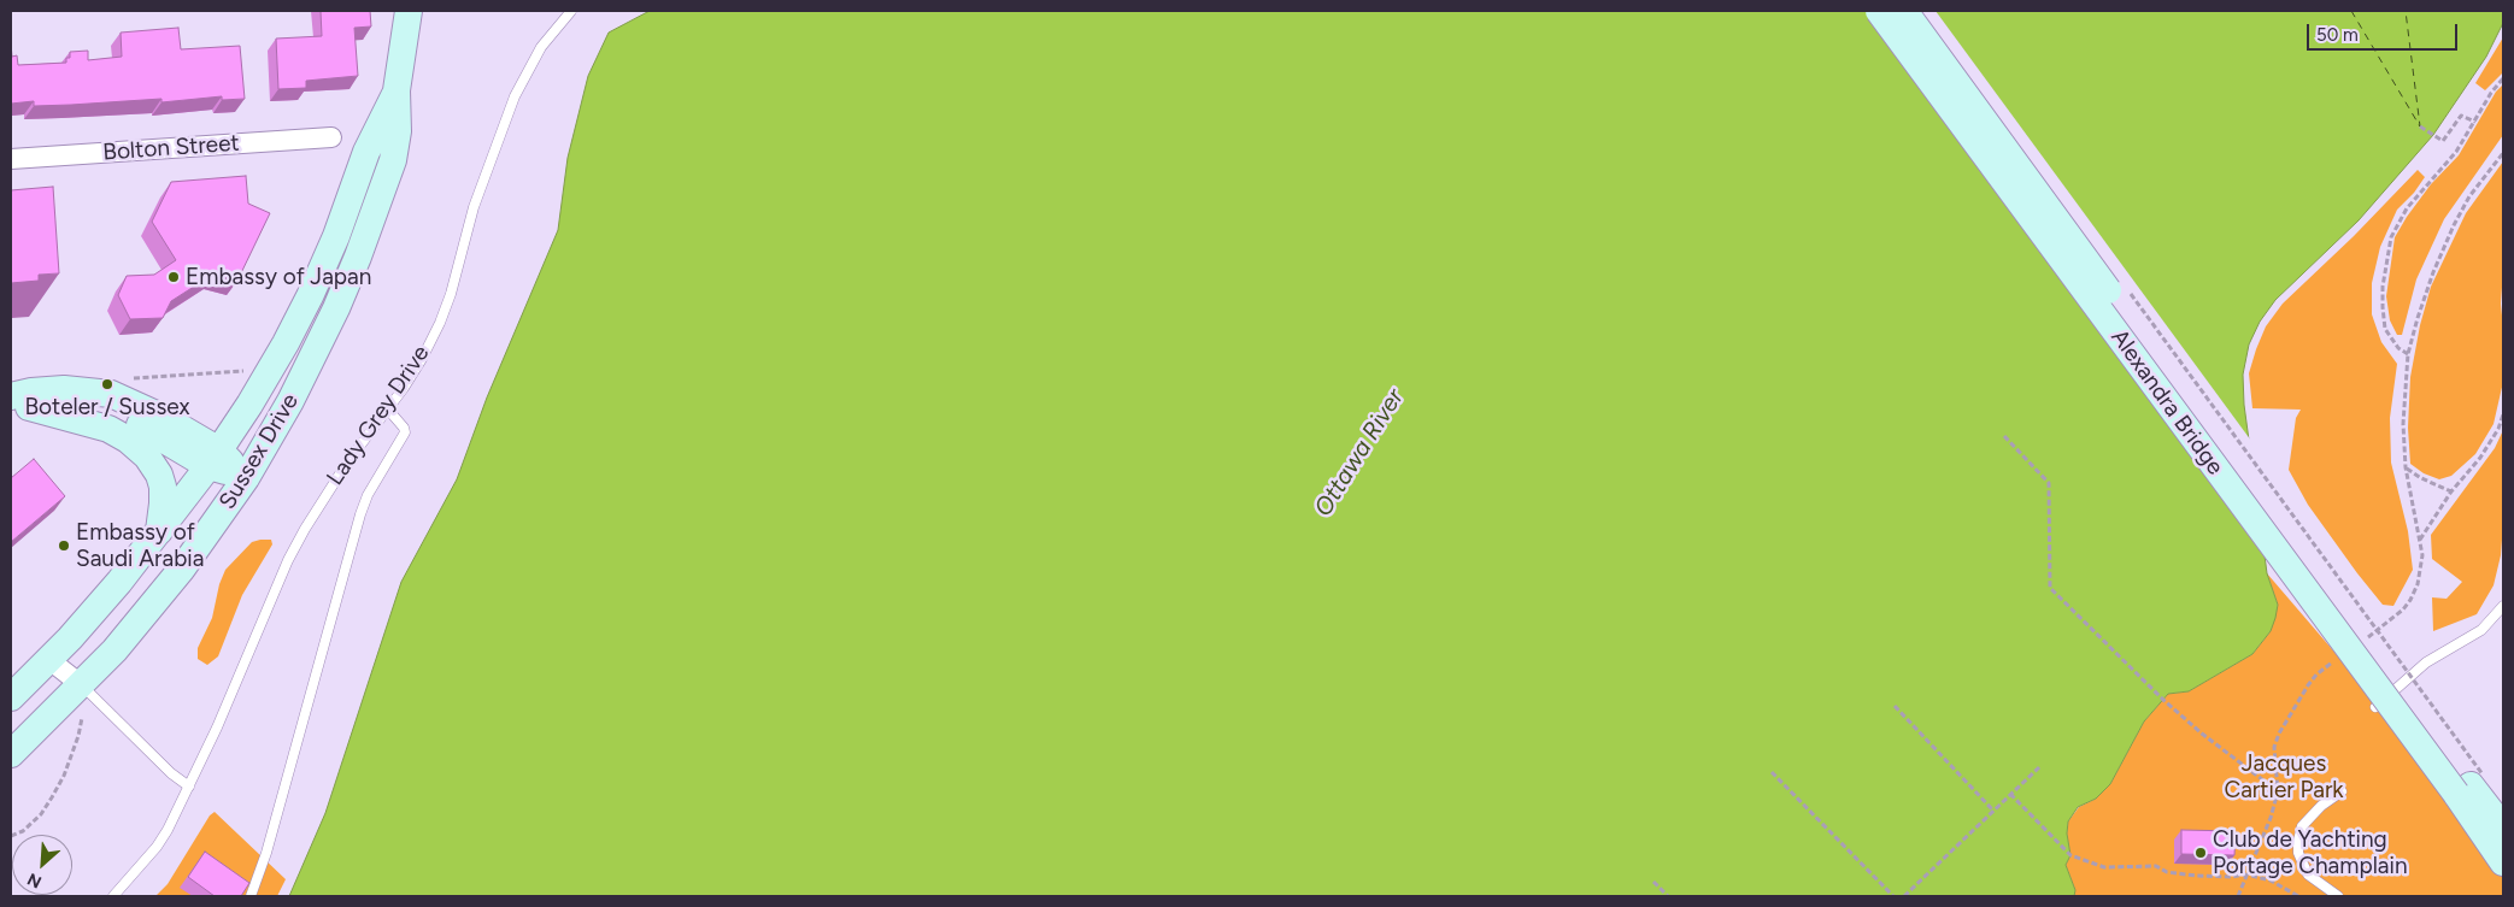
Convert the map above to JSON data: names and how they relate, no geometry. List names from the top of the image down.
{
  "streets": {
    "main road": ["Alexandra Bridge", "Sussex Drive"],
    "street": ["Bolton Street"],
    "lane": ["Lady Grey Drive"]
  },
  "water": ["Ottawa River"],
  "parks": ["Jacques Cartier Park"],
  "places": [
    "Embassy of Japan",
    "Boteler / Sussex",
    "Embassy of Saudi Arabia",
    "Club de Yachting Portage Champlain"
  ],
  "scale_bar": "50 m",
  "north": "bottom left"
}
